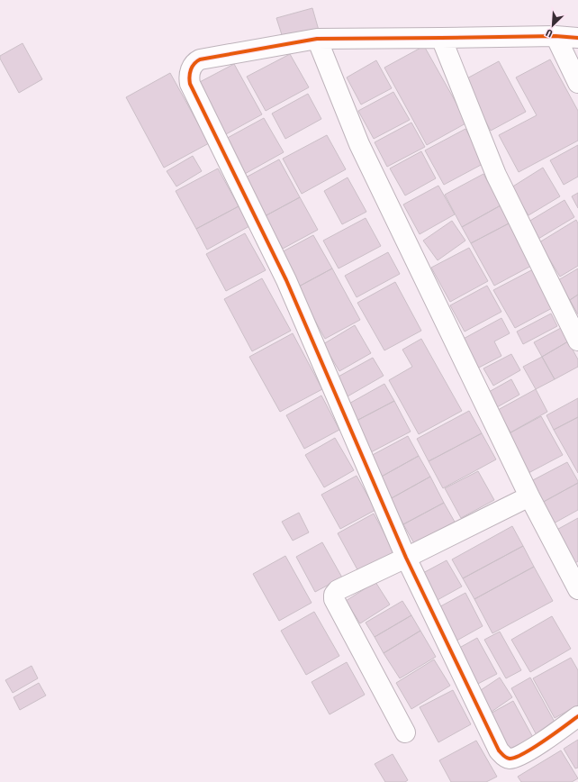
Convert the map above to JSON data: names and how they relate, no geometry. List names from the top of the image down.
{
  "north": "bottom left"
}
